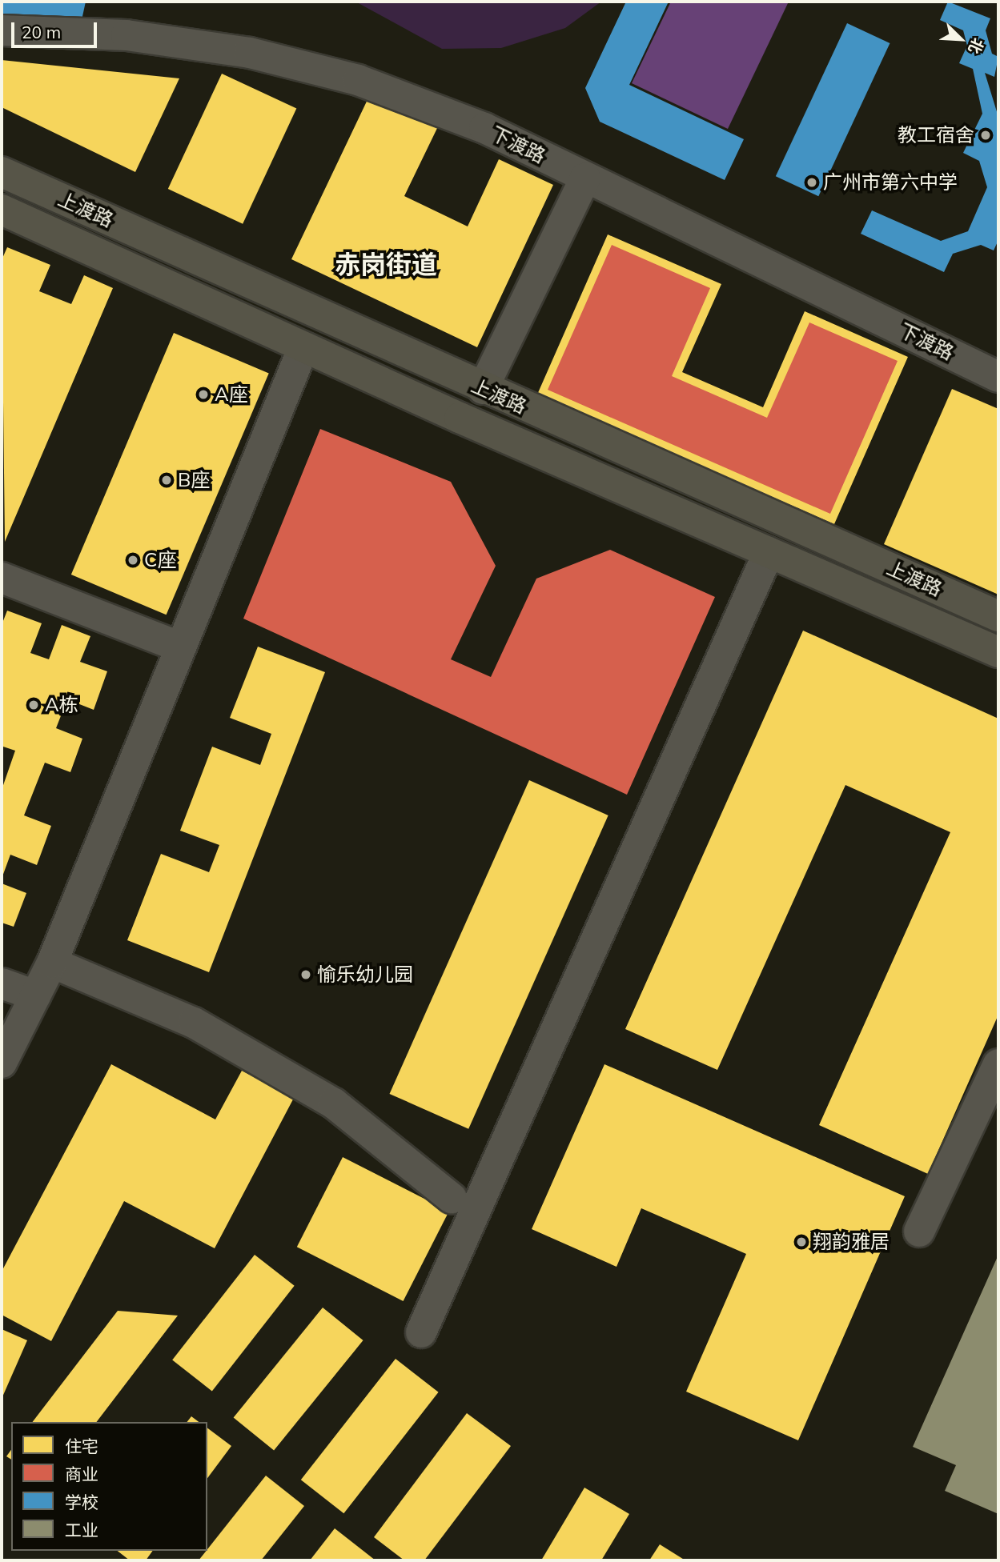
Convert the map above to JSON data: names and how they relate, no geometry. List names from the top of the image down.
{
  "streets": {
    "main road": ["上渡路"],
    "street": ["下渡路"]
  },
  "districts": ["赤岗街道"],
  "places": [
    "教工宿舍",
    "广州市第六中学",
    "A座",
    "B座",
    "C座",
    "A栋",
    "愉乐幼儿园",
    "翔韵雅居"
  ],
  "legend": [
    "住宅",
    "商业",
    "学校",
    "工业"
  ],
  "scale_bar": "20 m",
  "north": "bottom right"
}
